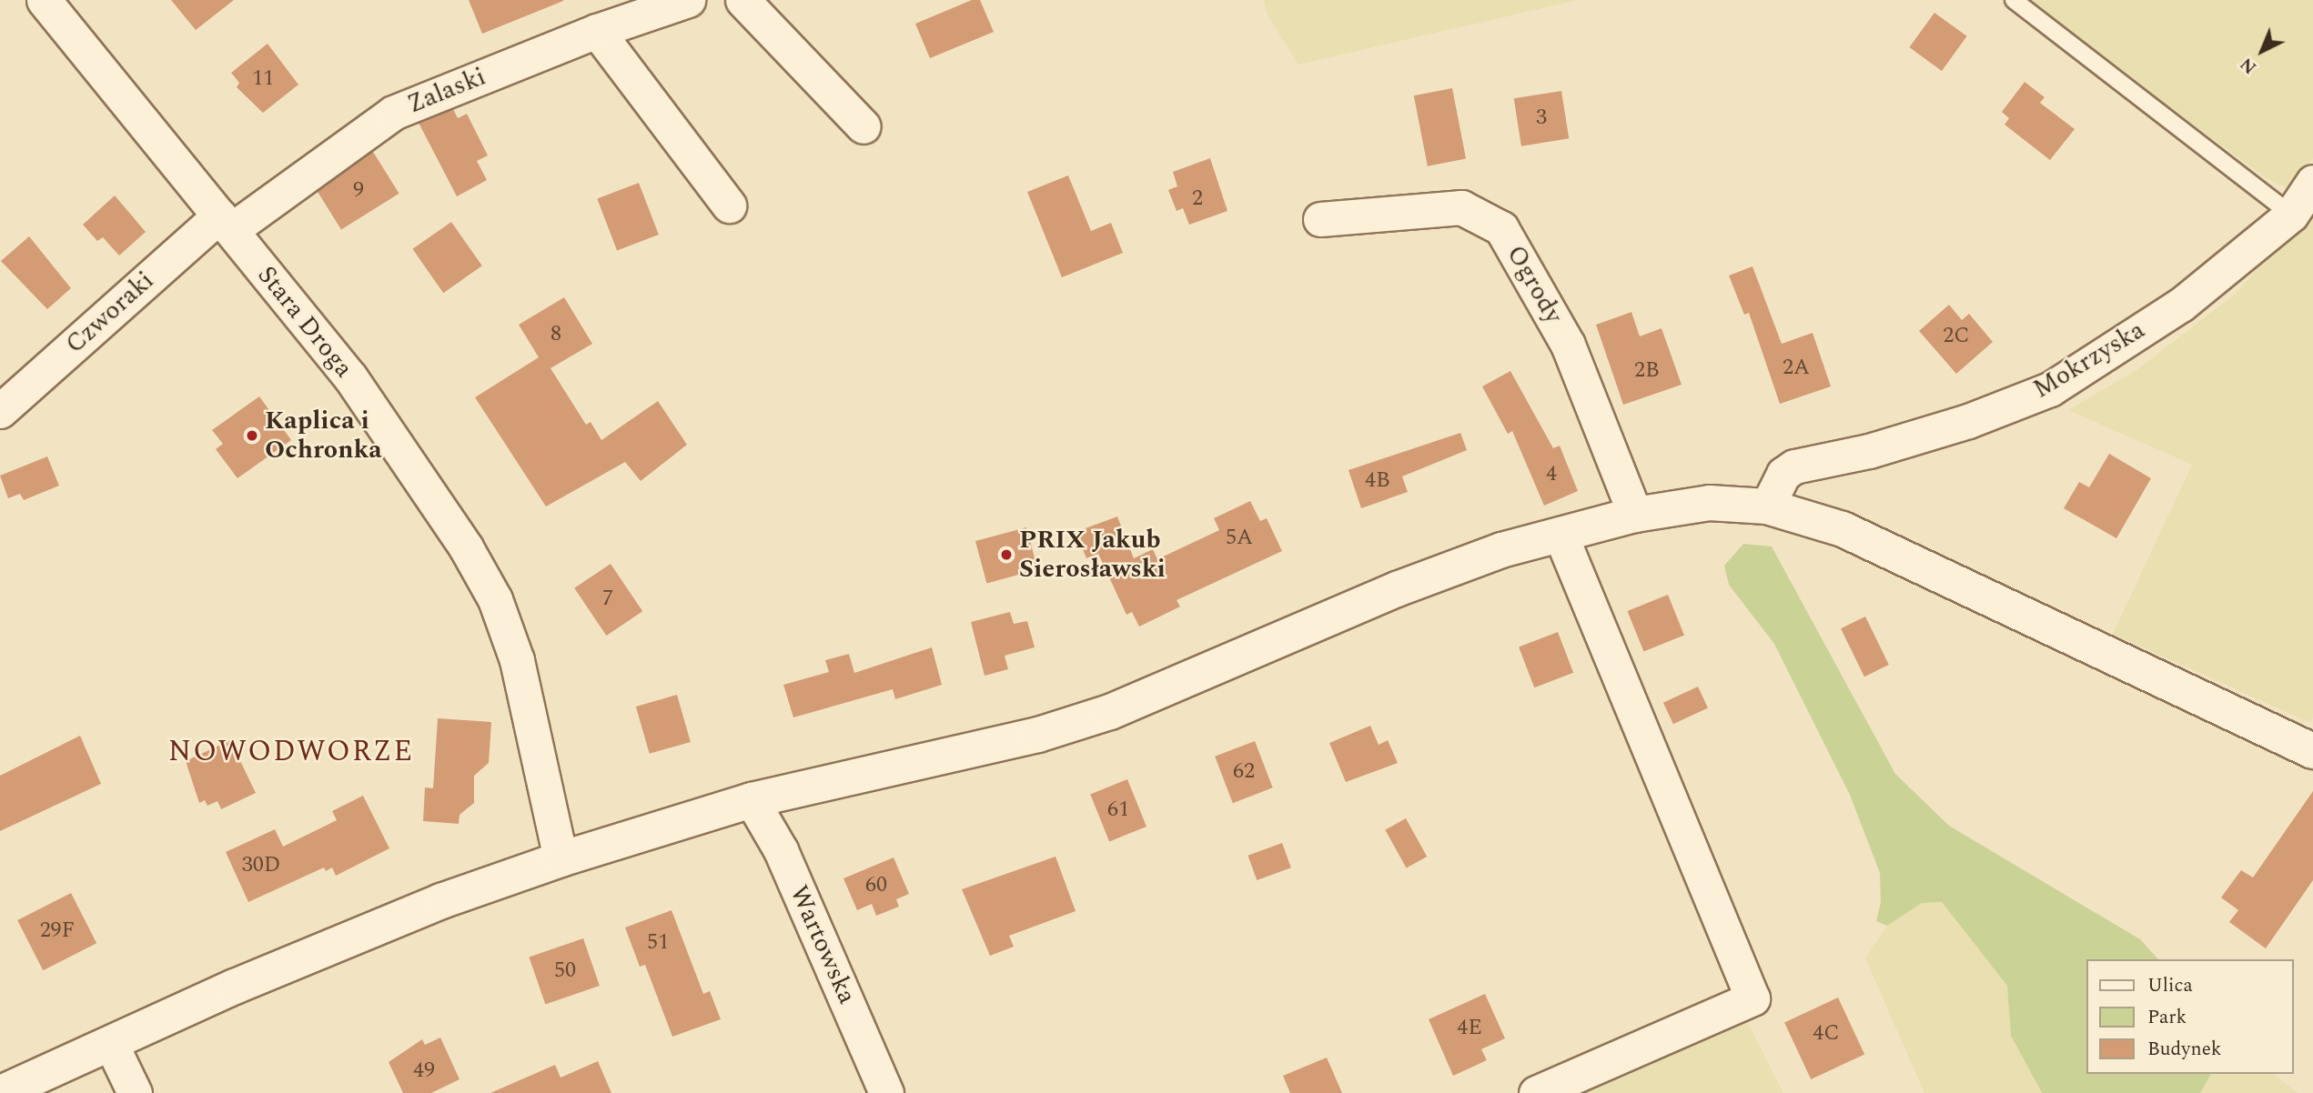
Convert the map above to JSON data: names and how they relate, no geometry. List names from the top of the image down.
{
  "streets": {
    "street": [
      "Zalaski",
      "Ogrody",
      "Czworaki",
      "Stara Droga",
      "Mokrzyska",
      "Wartowska"
    ]
  },
  "crossings": [
    ["Zalaski", "Czworaki"],
    ["Zalaski", "Stara Droga"],
    ["Czworaki", "Stara Droga"]
  ],
  "districts": ["NOWODWORZE"],
  "places": ["Kaplica i Ochronka", "PRIX Jakub Sierosławski"],
  "house_numbers": [
    "11",
    "3",
    "9",
    "2",
    "8",
    "2C",
    "2A",
    "2B",
    "4",
    "4B",
    "5A",
    "7",
    "62",
    "61",
    "30D",
    "60",
    "29F",
    "51",
    "50",
    "4E",
    "4C",
    "49"
  ],
  "legend": ["Ulica", "Park", "Budynek"],
  "north": "bottom left"
}
